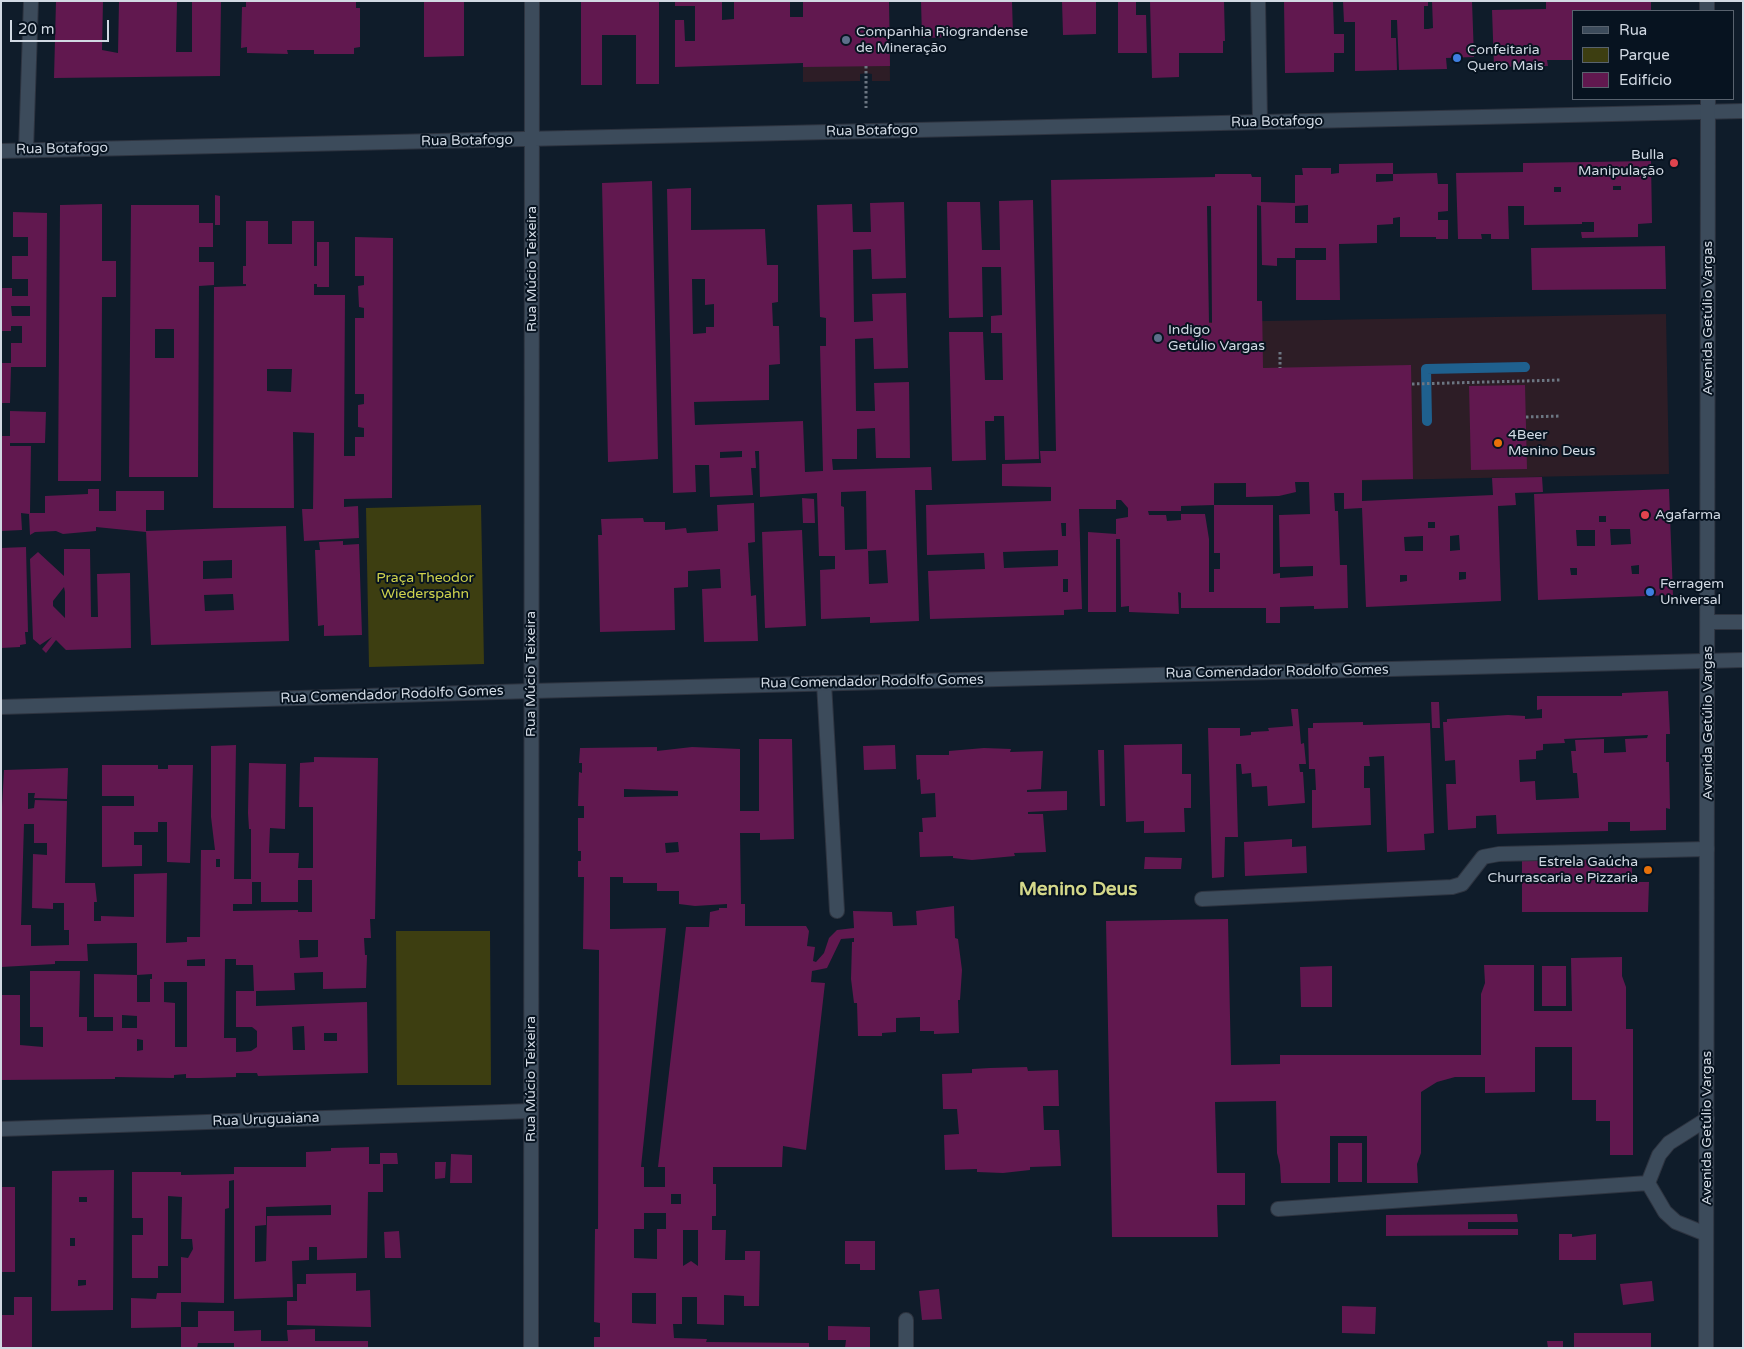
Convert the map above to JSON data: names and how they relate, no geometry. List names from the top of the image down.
{
  "streets": {
    "street": [
      "Rua Botafogo",
      "Rua Múcio Teixeira",
      "Avenida Getúlio Vargas",
      "Rua Comendador Rodolfo Gomes",
      "Rua Uruguaiana"
    ]
  },
  "crossings": [
    ["Rua Botafogo", "Rua Múcio Teixeira"],
    ["Rua Botafogo", "Avenida Getúlio Vargas"],
    ["Rua Múcio Teixeira", "Rua Comendador Rodolfo Gomes"],
    ["Rua Múcio Teixeira", "Rua Uruguaiana"],
    ["Avenida Getúlio Vargas", "Rua Comendador Rodolfo Gomes"]
  ],
  "districts": ["Menino Deus"],
  "parks": ["Praça Theodor Wiederspahn"],
  "places": [
    "Companhia Riograndense de Mineração",
    "Confeitaria Quero Mais",
    "Bulla Manipulação",
    "Indigo Getúlio Vargas",
    "4Beer Menino Deus",
    "Agafarma",
    "Ferragem Universal",
    "Estrela Gaúcha Churrascaria e Pizzaria"
  ],
  "legend": ["Rua", "Parque", "Edifício"],
  "scale_bar": "20 m"
}
